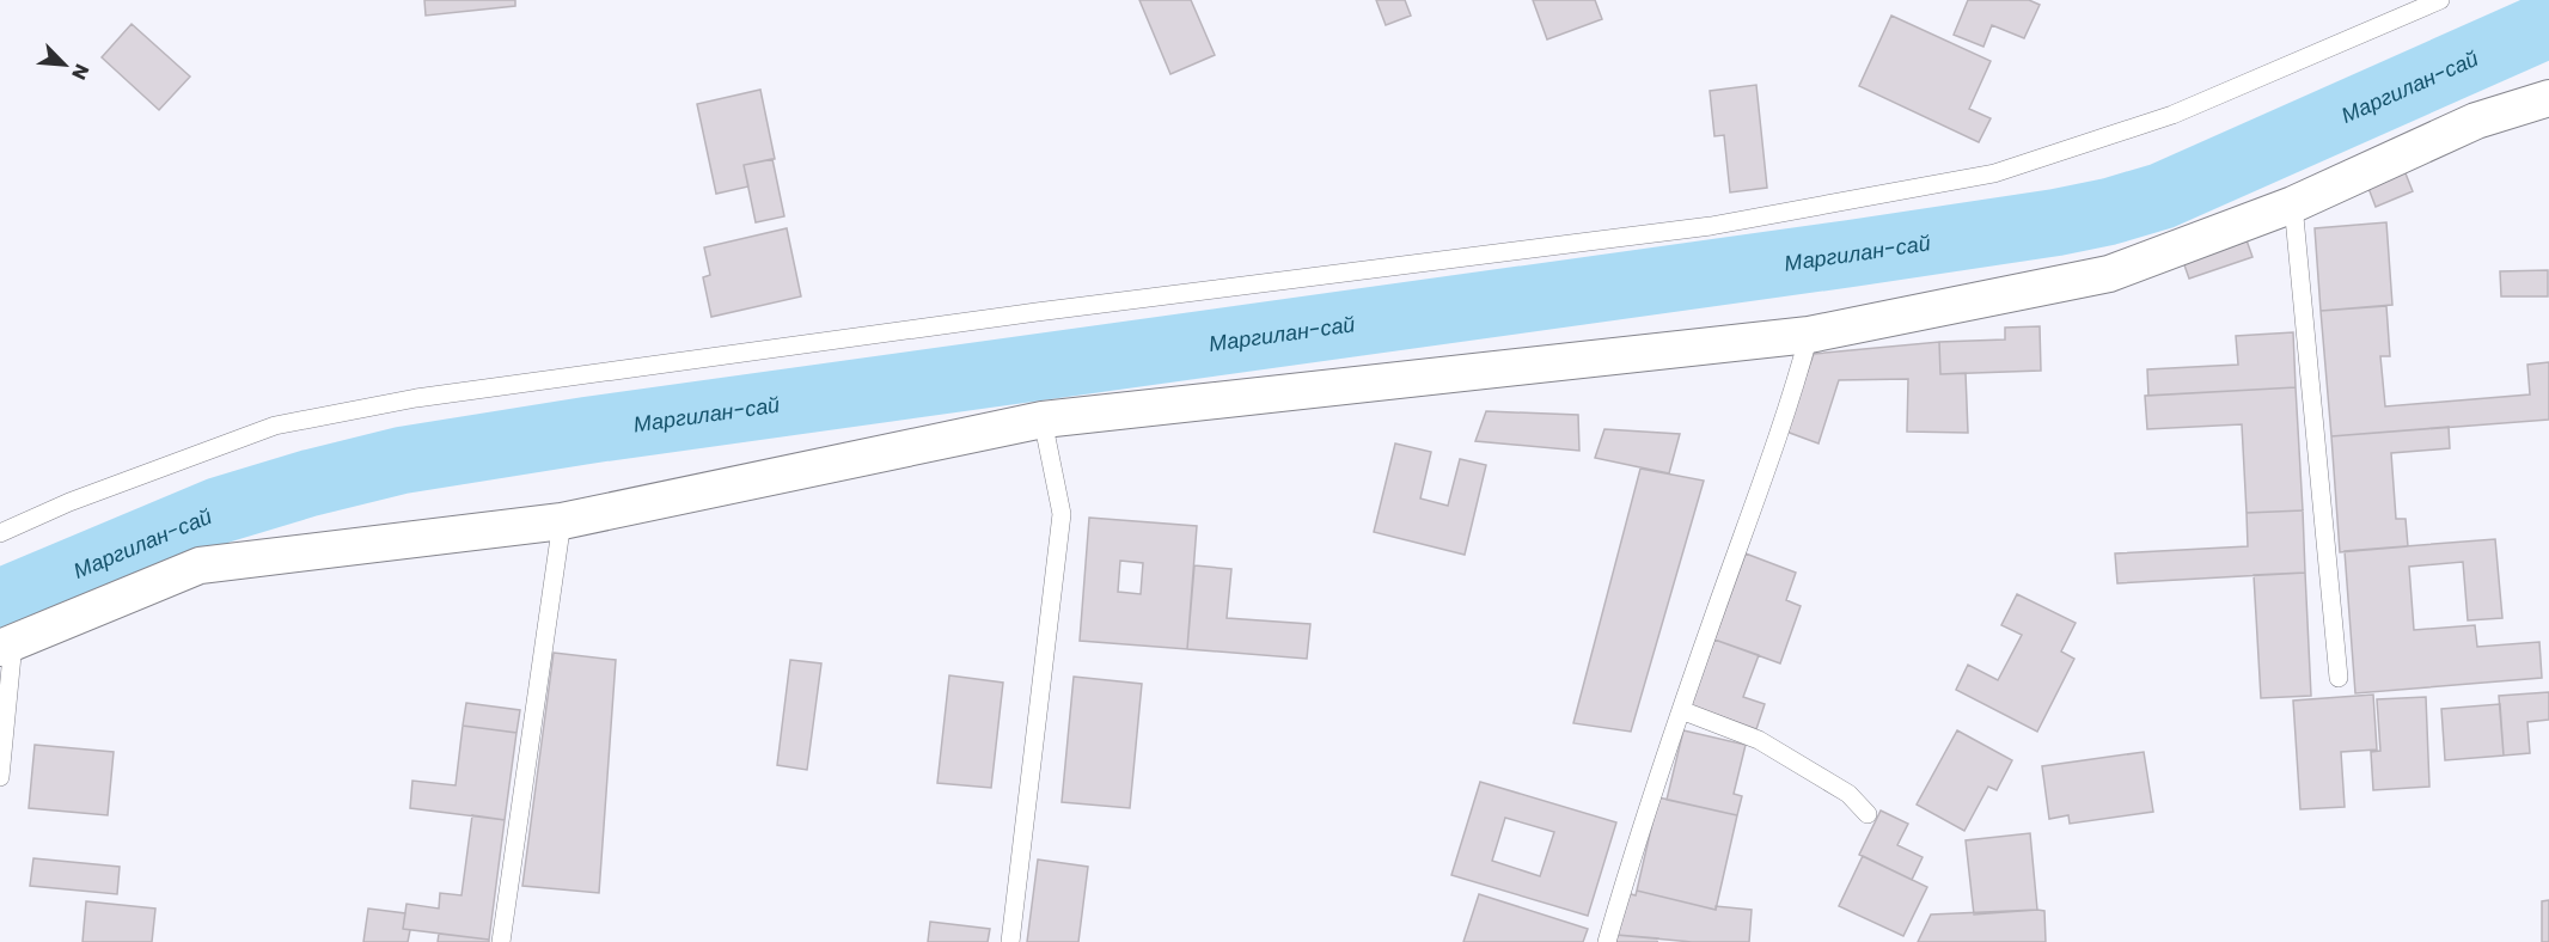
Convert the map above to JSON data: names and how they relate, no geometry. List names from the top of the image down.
{
  "water": ["Маргилан-сай"],
  "north": "bottom right"
}
